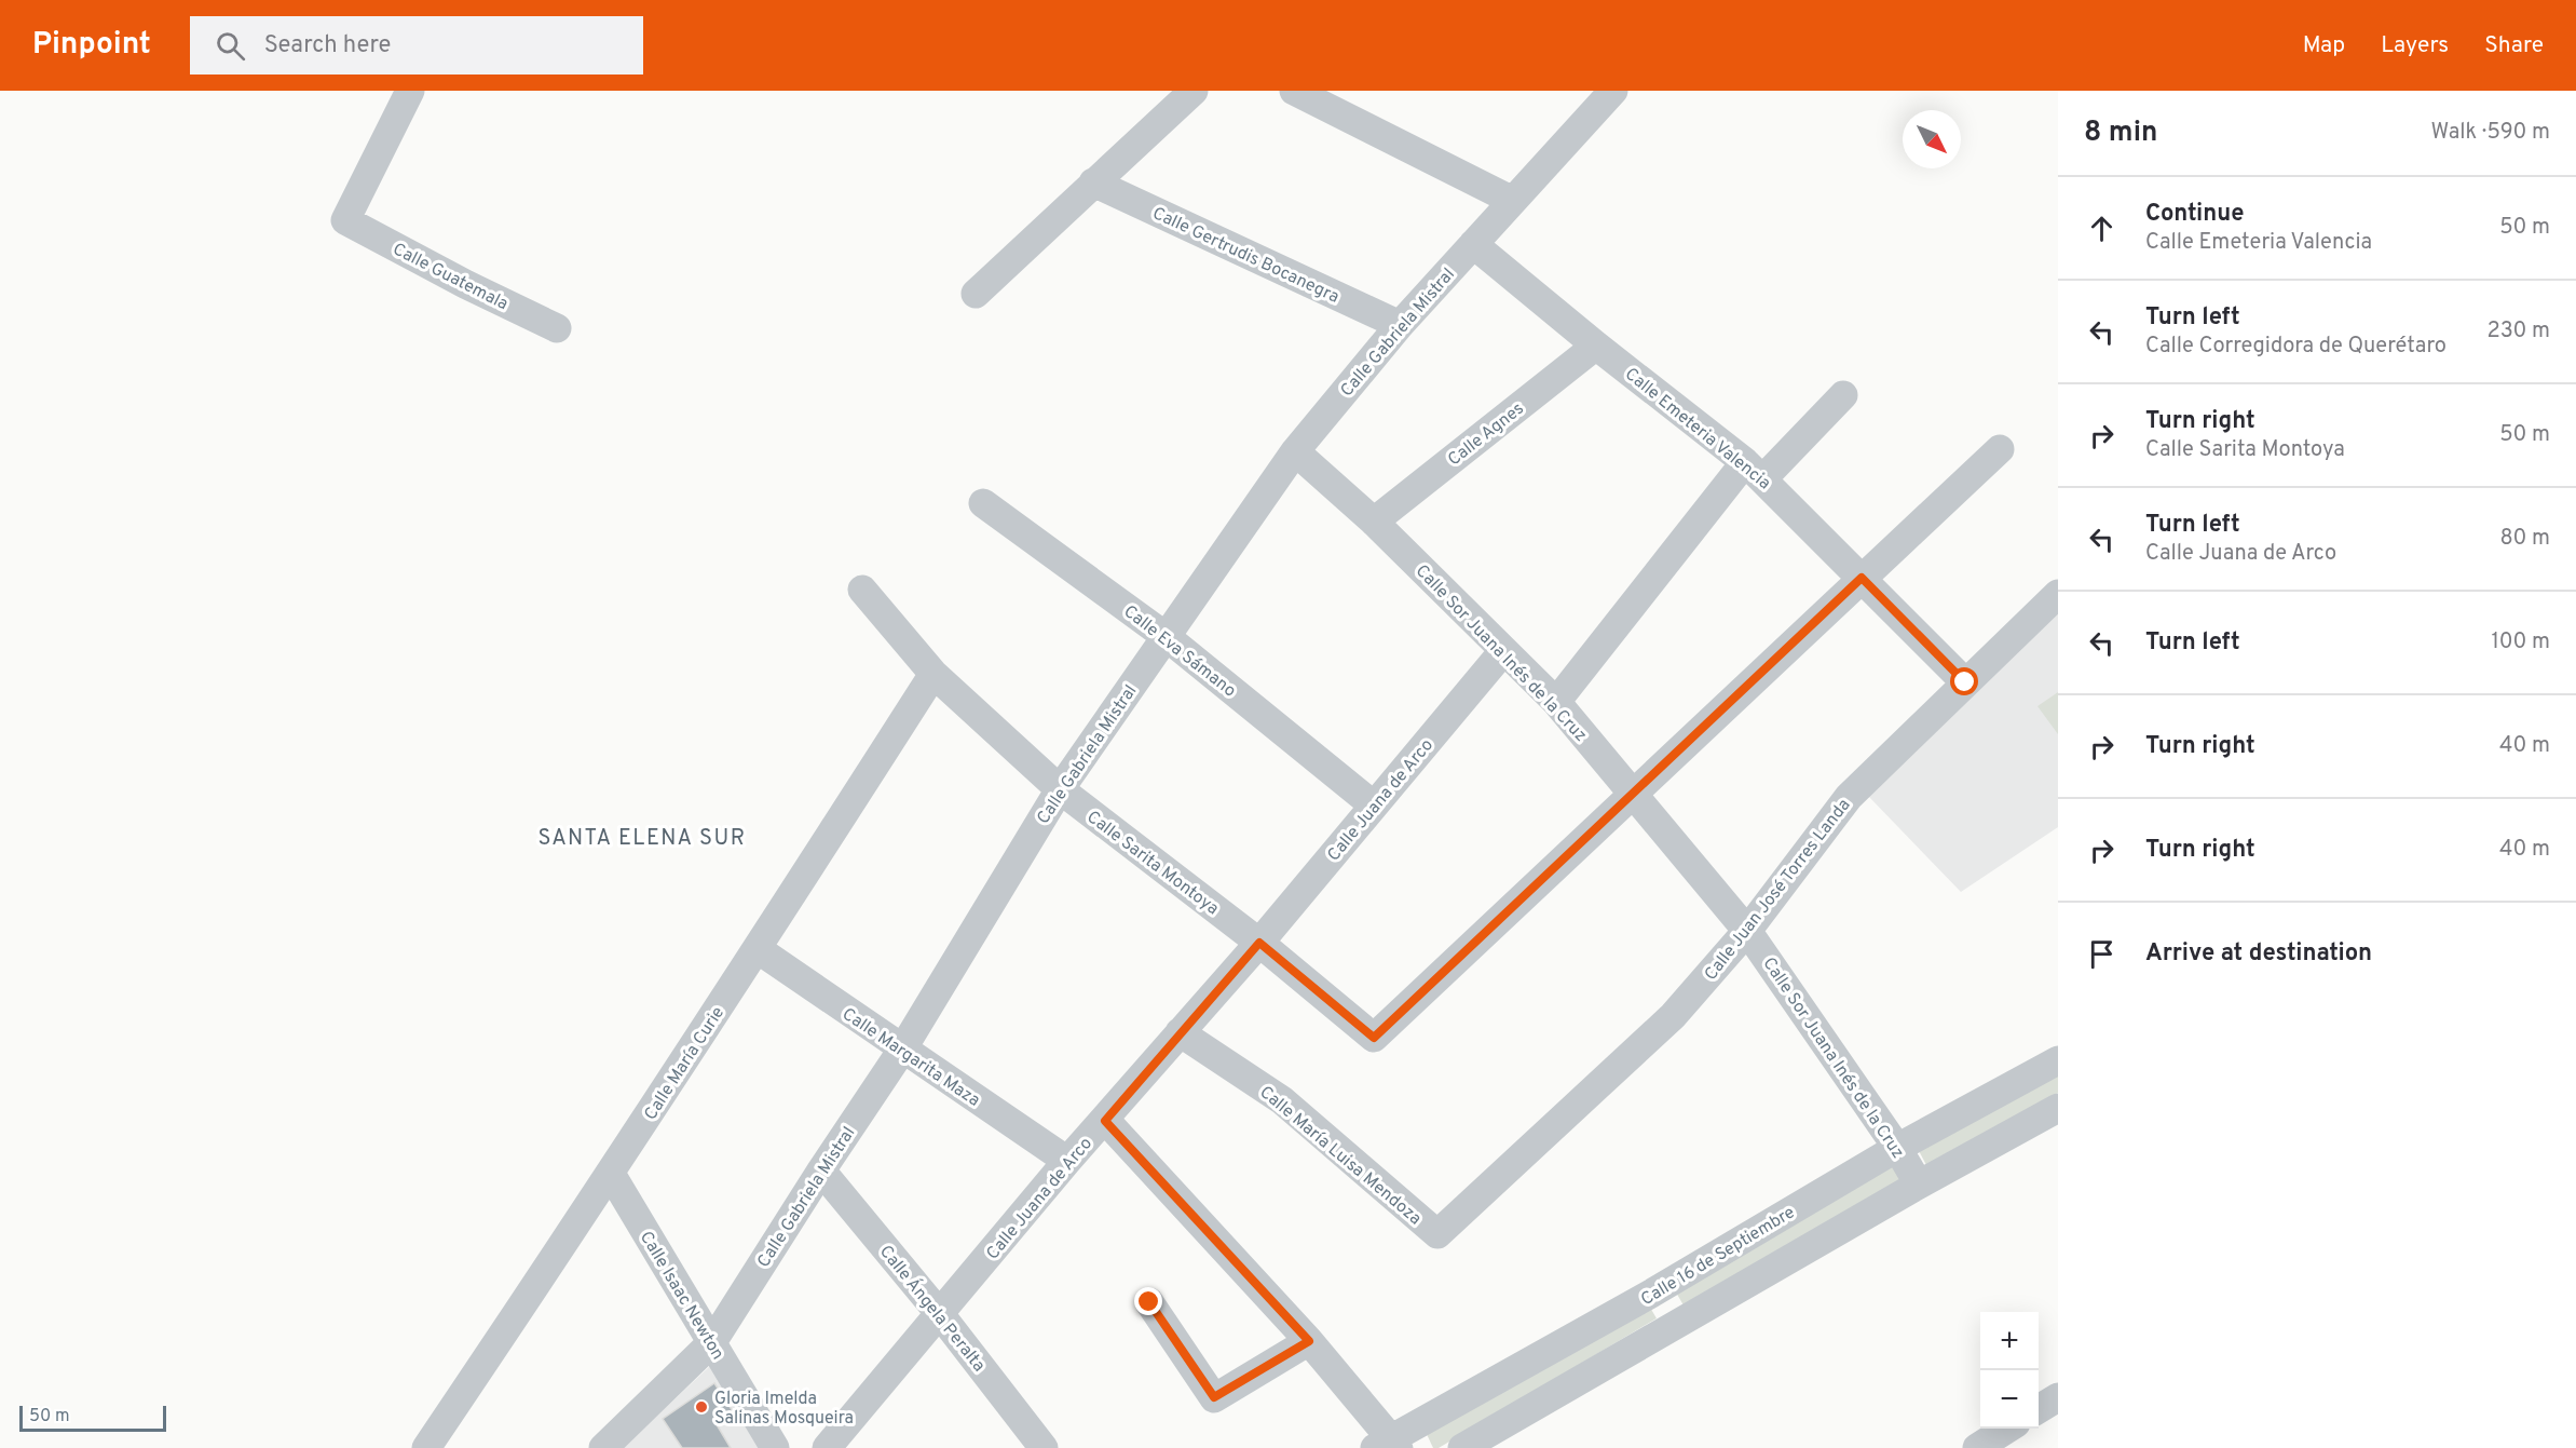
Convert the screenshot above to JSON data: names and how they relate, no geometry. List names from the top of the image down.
{
  "streets": {
    "street": [
      "Calle Gertrudis Bocanegra",
      "Calle Guatemala",
      "Calle Gabriela Mistral",
      "Calle Emeteria Valencia",
      "Calle Agnes",
      "Calle Eva Sámano",
      "Calle Sor Juana Inés de la Cruz",
      "Calle Juana de Arco",
      "Calle Sarita Montoya",
      "Calle Juan José Torres Landa",
      "Calle Margarita Maza",
      "Calle María Curie",
      "Calle María Luisa Mendoza",
      "Calle 16 de Septiembre",
      "Calle Isaac Newton",
      "Calle Ángela Peralta"
    ]
  },
  "crossings": [
    ["Calle Gertrudis Bocanegra", "Calle Gabriela Mistral"],
    ["Calle Gabriela Mistral", "Calle Emeteria Valencia"],
    ["Calle Gabriela Mistral", "Calle Eva Sámano"],
    ["Calle Gabriela Mistral", "Calle Sor Juana Inés de la Cruz"],
    ["Calle Gabriela Mistral", "Calle Sarita Montoya"],
    ["Calle Gabriela Mistral", "Calle Margarita Maza"],
    ["Calle Gabriela Mistral", "Calle Isaac Newton"],
    ["Calle Gabriela Mistral", "Calle Ángela Peralta"],
    ["Calle Emeteria Valencia", "Calle Agnes"],
    ["Calle Emeteria Valencia", "Calle Juan José Torres Landa"],
    ["Calle Agnes", "Calle Sor Juana Inés de la Cruz"],
    ["Calle Eva Sámano", "Calle Juana de Arco"],
    ["Calle Sor Juana Inés de la Cruz", "Calle Juana de Arco"],
    ["Calle Sor Juana Inés de la Cruz", "Calle Sarita Montoya"],
    ["Calle Sor Juana Inés de la Cruz", "Calle Juan José Torres Landa"],
    ["Calle Sor Juana Inés de la Cruz", "Calle 16 de Septiembre"],
    ["Calle Juana de Arco", "Calle Sarita Montoya"],
    ["Calle Juana de Arco", "Calle Margarita Maza"],
    ["Calle Juana de Arco", "Calle María Luisa Mendoza"],
    ["Calle Juana de Arco", "Calle Ángela Peralta"],
    ["Calle Sarita Montoya", "Calle María Curie"],
    ["Calle Juan José Torres Landa", "Calle María Luisa Mendoza"],
    ["Calle Margarita Maza", "Calle María Curie"],
    ["Calle María Curie", "Calle Isaac Newton"]
  ],
  "districts": ["SANTA ELENA SUR"],
  "places": ["Gloria Imelda Salinas Mosqueira"],
  "scale_bar": "50 m",
  "north": "bottom right",
  "page": {
    "header": "Pinpoint",
    "search": "Search here",
    "nav": ["Map", "Layers", "Share"],
    "heading": ["8 min", "Walk · 590 m"],
    "list": [
      ["Continue", "Calle Emeteria Valencia", "50 m"],
      ["Turn left", "Calle Corregidora de Querétaro", "230 m"],
      ["Turn right", "Calle Sarita Montoya", "50 m"],
      ["Turn left", "Calle Juana de Arco", "80 m"],
      ["Turn left", "100 m"],
      ["Turn right", "40 m"],
      ["Turn right", "40 m"],
      "Arrive at destination"
    ],
    "map_buttons": ["+", "−"],
    "scale": "50 m"
  }
}
